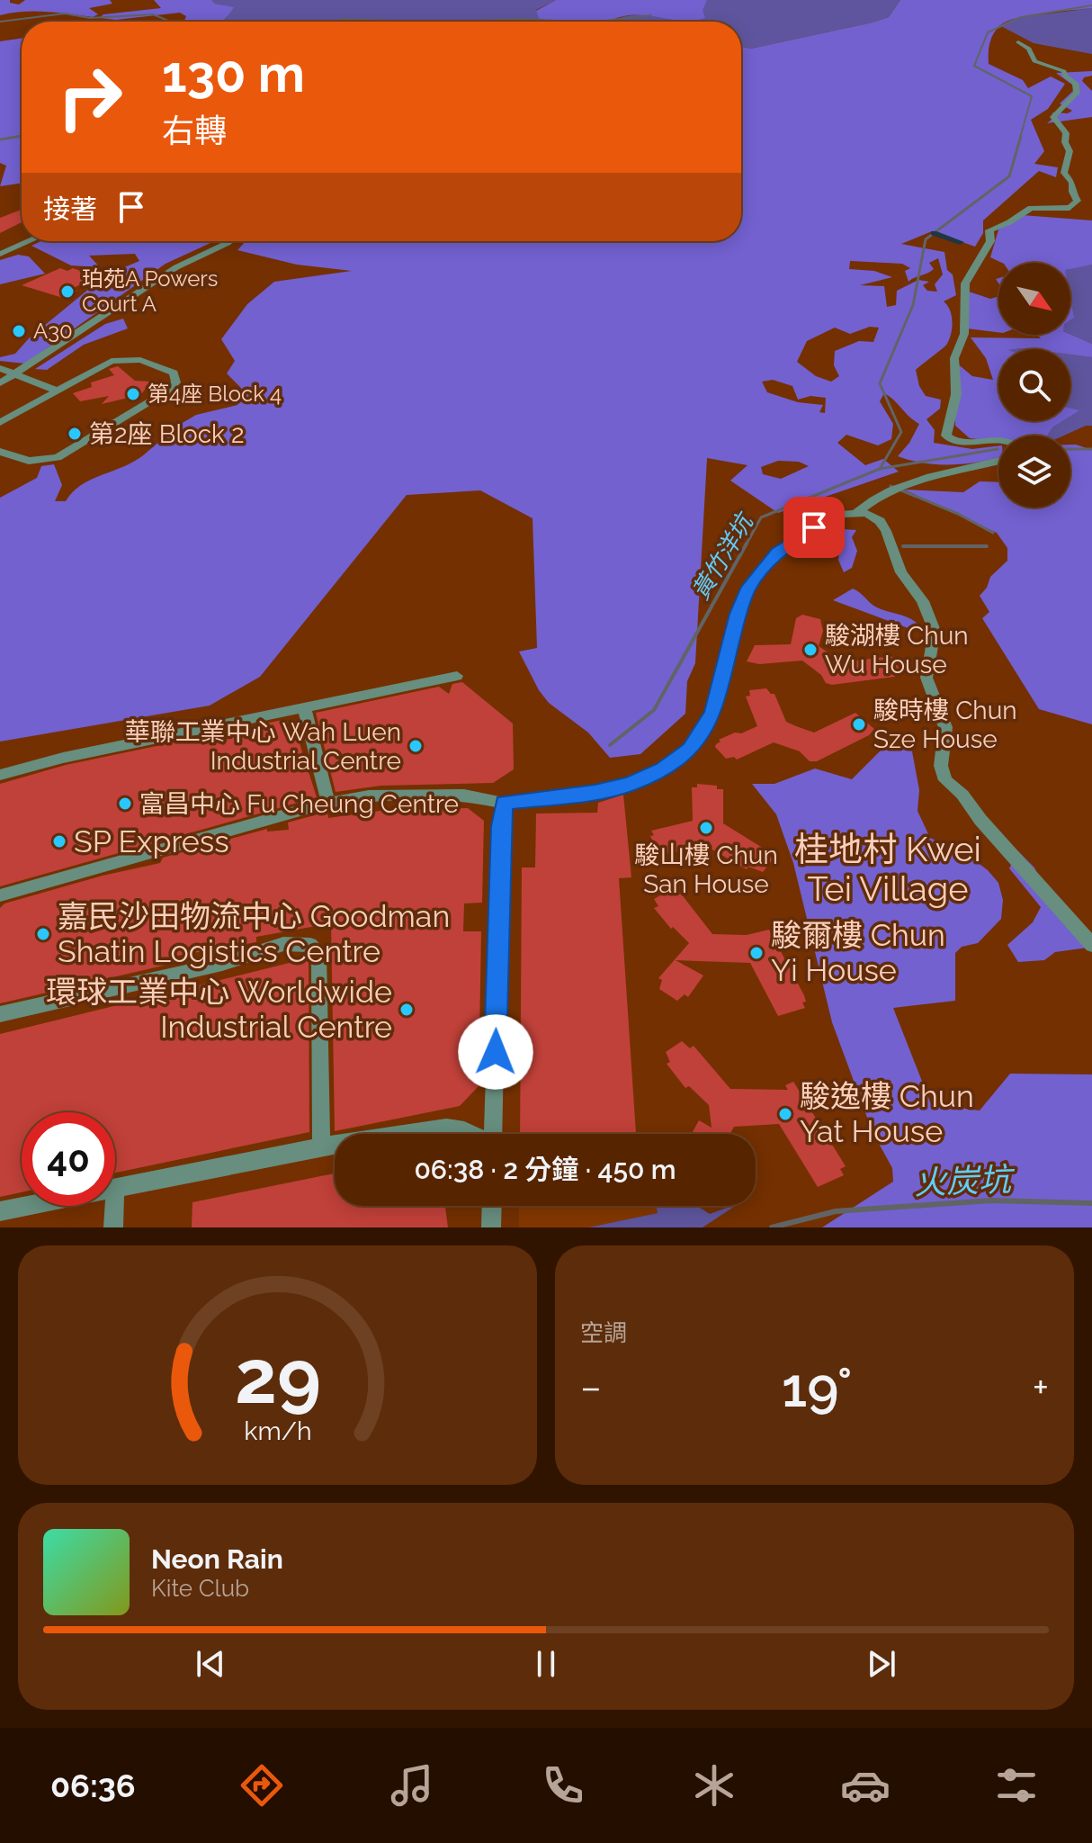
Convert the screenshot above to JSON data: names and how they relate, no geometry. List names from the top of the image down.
{
  "districts": ["桂地村 Kwei Tei Village"],
  "water": ["黃竹洋坑", "火炭坑"],
  "places": [
    "珀苑A Powers Court A",
    "A30",
    "第4座 Block 4",
    "第2座 Block 2",
    "駿湖樓 Chun Wu House",
    "駿時樓 Chun Sze House",
    "華聯工業中心 Wah Luen Industrial Centre",
    "富昌中心 Fu Cheung Centre",
    "駿山樓 Chun San House",
    "SP Express",
    "嘉民沙田物流中心 Goodman Shatin Logistics Centre",
    "駿爾樓 Chun Yi House",
    "環球工業中心 Worldwide Industrial Centre",
    "駿逸樓 Chun Yat House"
  ],
  "north": "bottom right",
  "page": {
    "turn": ["130 m", "右轉"],
    "then": "接著",
    "limit": "40",
    "trip": "06:38 · 2 分鐘 · 450 m",
    "tile": "空調",
    "heat": ["−", "19°", "+"],
    "song": ["Neon Rain", "Kite Club"],
    "tabs": "06:36",
    "gauge": ["29", "km/h"]
  }
}
